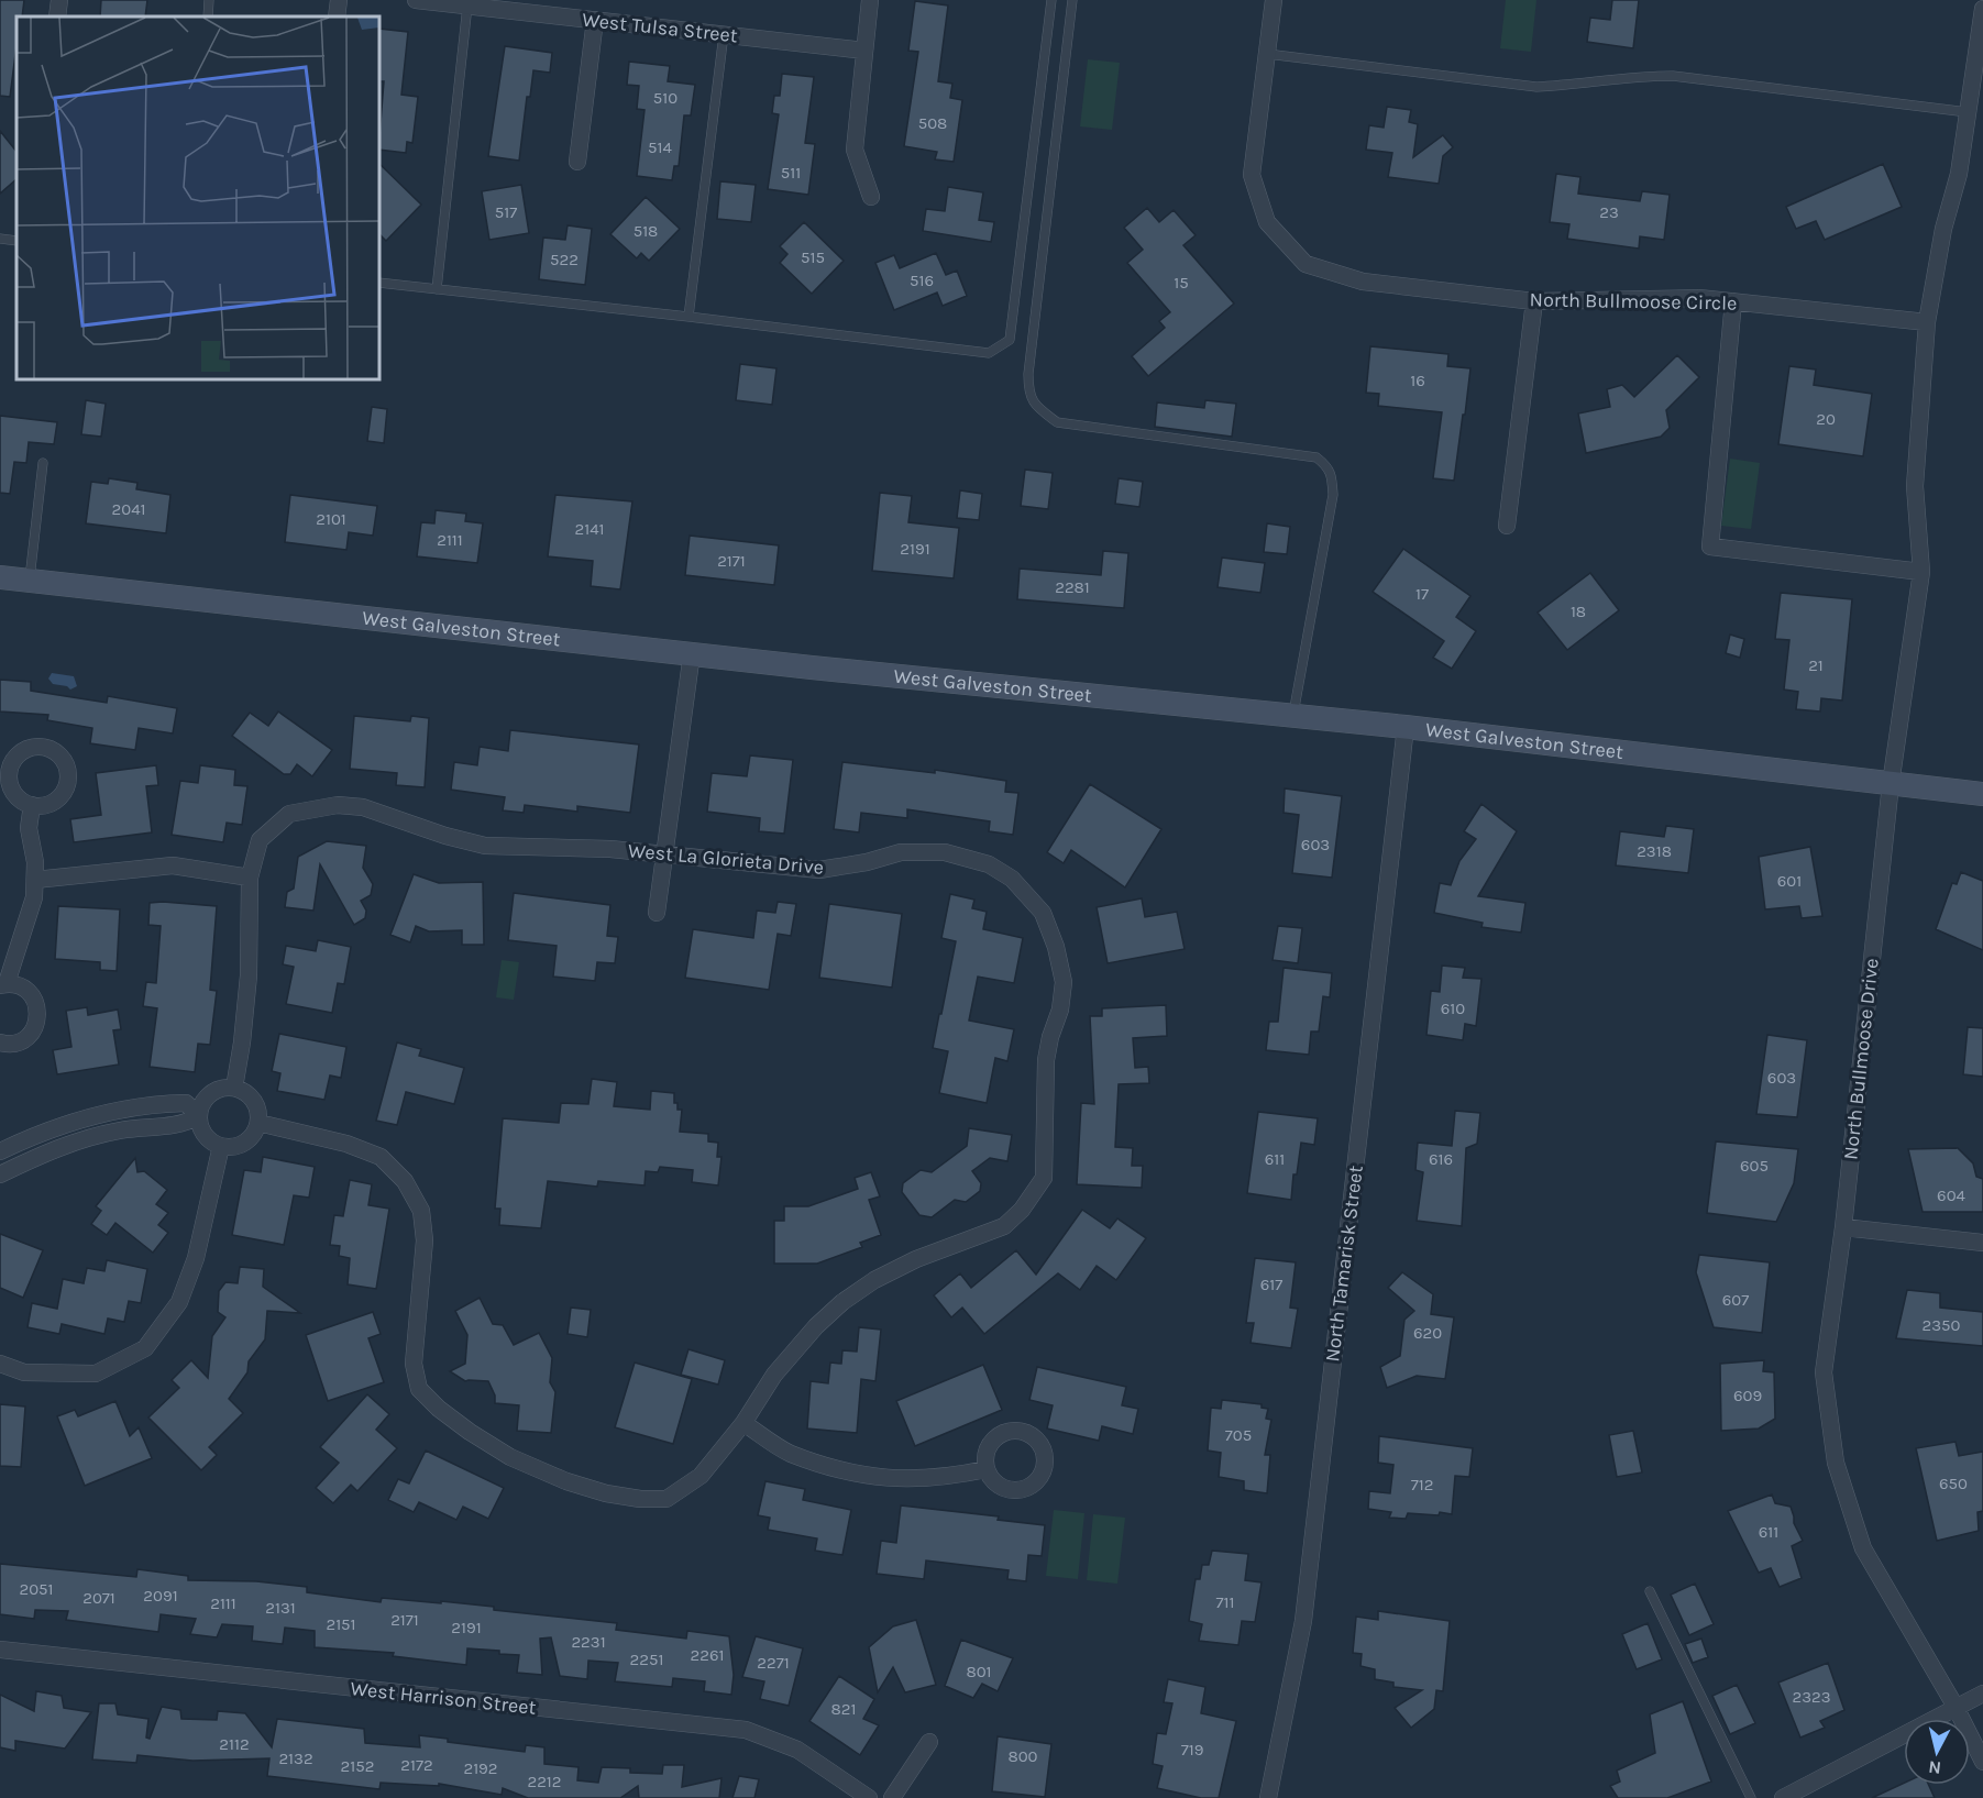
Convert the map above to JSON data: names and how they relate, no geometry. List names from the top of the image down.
{
  "streets": {
    "street": [
      "West Tulsa Street",
      "North Bullmoose Circle",
      "West Galveston Street",
      "West La Glorieta Drive",
      "North Bullmoose Drive",
      "North Tamarisk Street",
      "West Harrison Street"
    ]
  },
  "crossings": [
    ["North Bullmoose Circle", "North Bullmoose Drive"],
    ["West Galveston Street", "North Bullmoose Drive"],
    ["West Galveston Street", "North Tamarisk Street"]
  ],
  "house_numbers": [
    "510",
    "508",
    "514",
    "511",
    "517",
    "23",
    "518",
    "515",
    "522",
    "516",
    "15",
    "16",
    "20",
    "2041",
    "2101",
    "2141",
    "2111",
    "2191",
    "2171",
    "2281",
    "17",
    "18",
    "21",
    "603",
    "2318",
    "601",
    "610",
    "603",
    "611",
    "616",
    "605",
    "604",
    "617",
    "607",
    "2350",
    "620",
    "609",
    "705",
    "650",
    "712",
    "611",
    "2051",
    "2091",
    "2071",
    "711",
    "2111",
    "2131",
    "2171",
    "2151",
    "2191",
    "2231",
    "2261",
    "2251",
    "2271",
    "801",
    "2323",
    "821",
    "2112",
    "719",
    "800",
    "2132",
    "2172",
    "2152",
    "2192",
    "2212"
  ],
  "north": "bottom"
}
